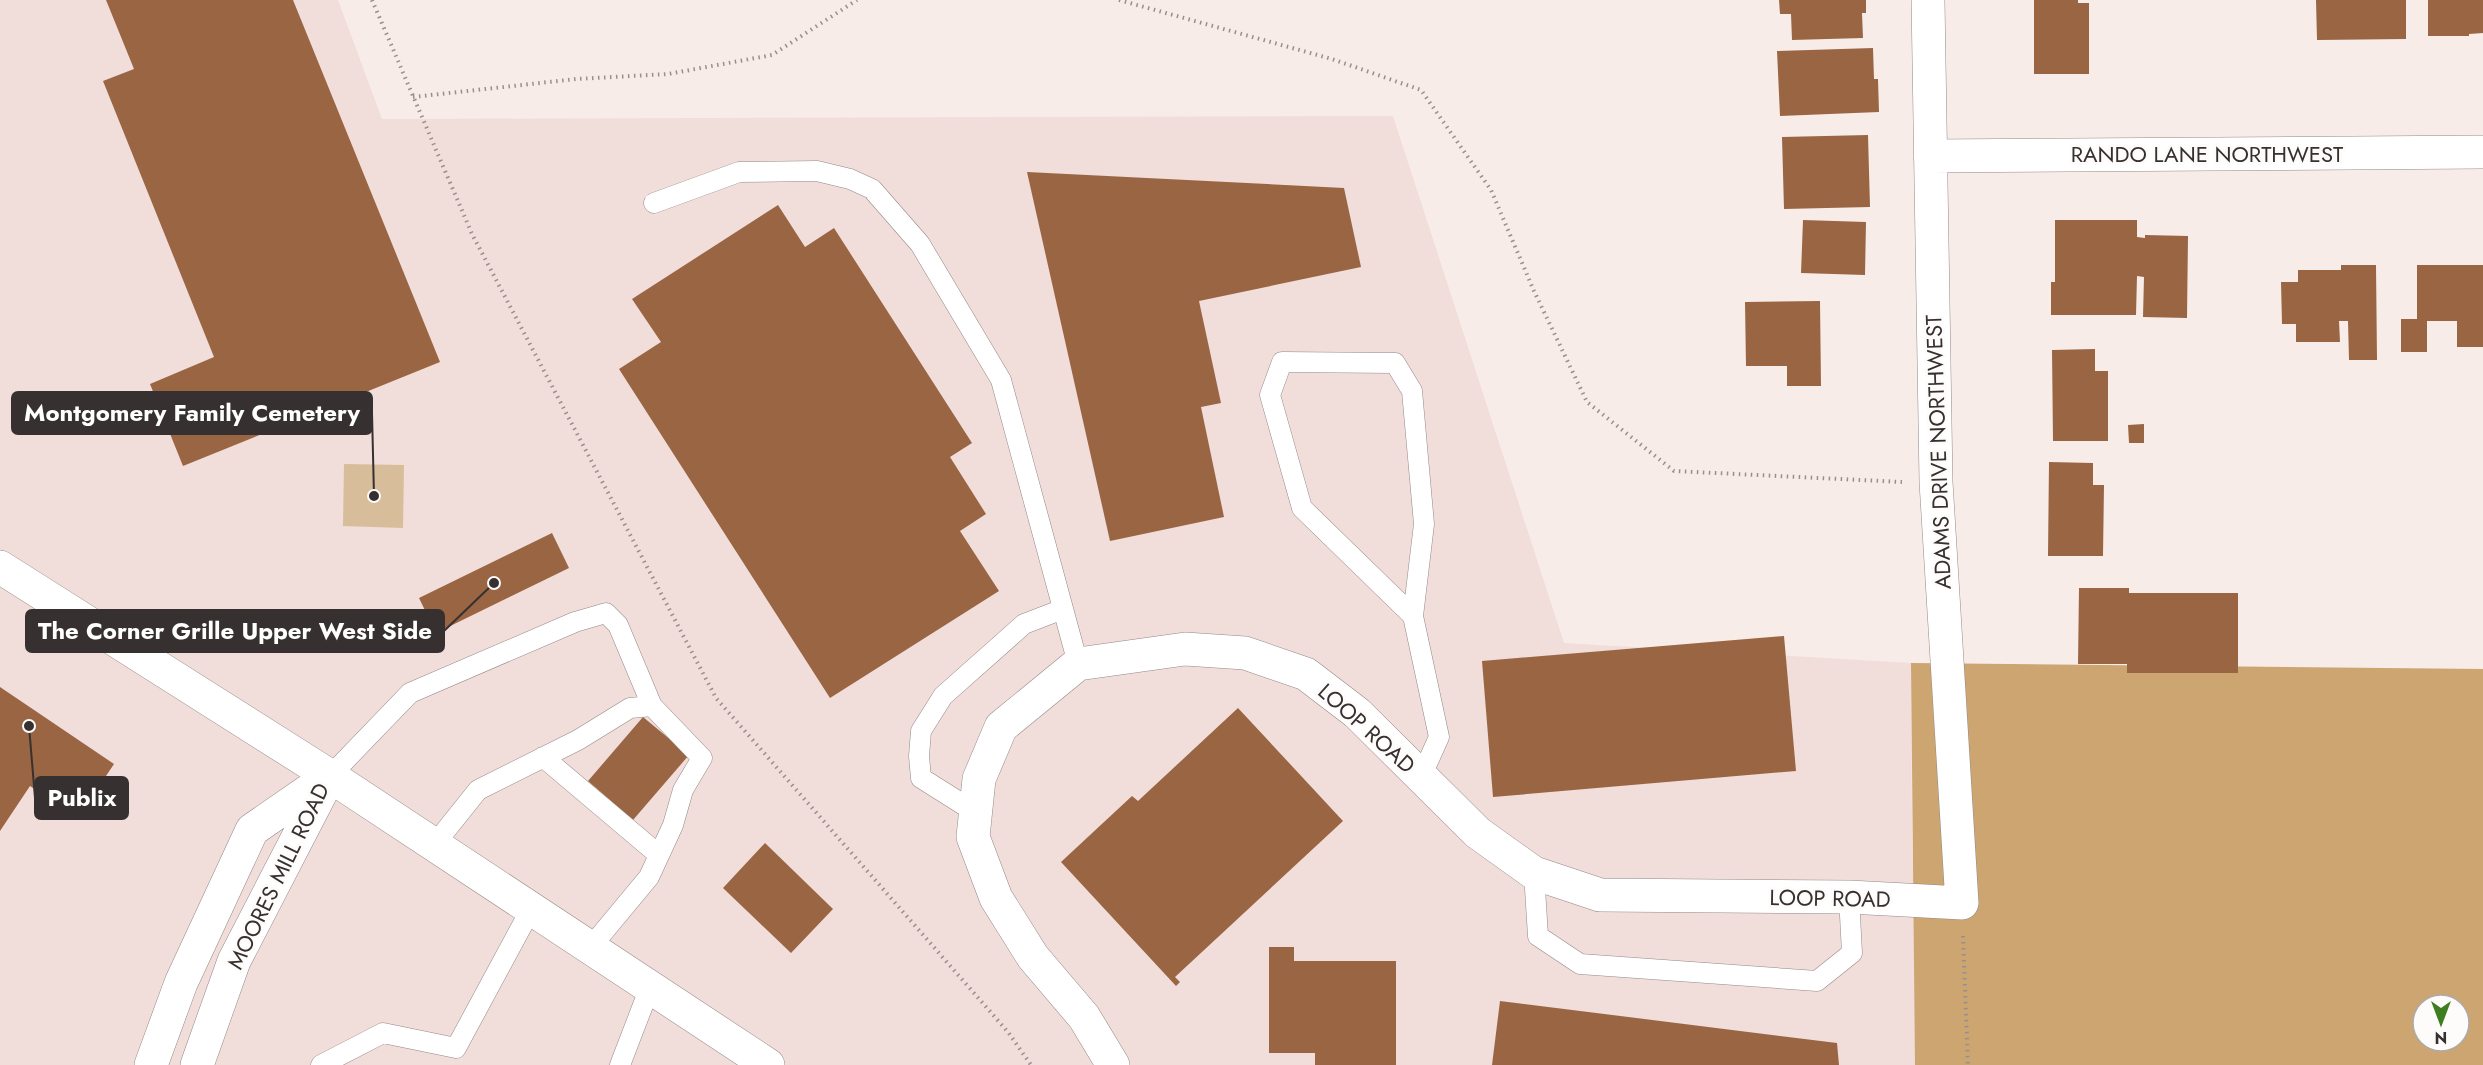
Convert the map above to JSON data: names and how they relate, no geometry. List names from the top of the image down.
{
  "streets": {
    "street": [
      "RANDO LANE NORTHWEST",
      "ADAMS DRIVE NORTHWEST",
      "LOOP ROAD",
      "MOORES MILL ROAD"
    ]
  },
  "crossings": [
    ["RANDO LANE NORTHWEST", "ADAMS DRIVE NORTHWEST"],
    ["ADAMS DRIVE NORTHWEST", "LOOP ROAD"]
  ],
  "places": ["Montgomery Family Cemetery", "The Corner Grille Upper West Side", "Publix"],
  "north": "bottom"
}
